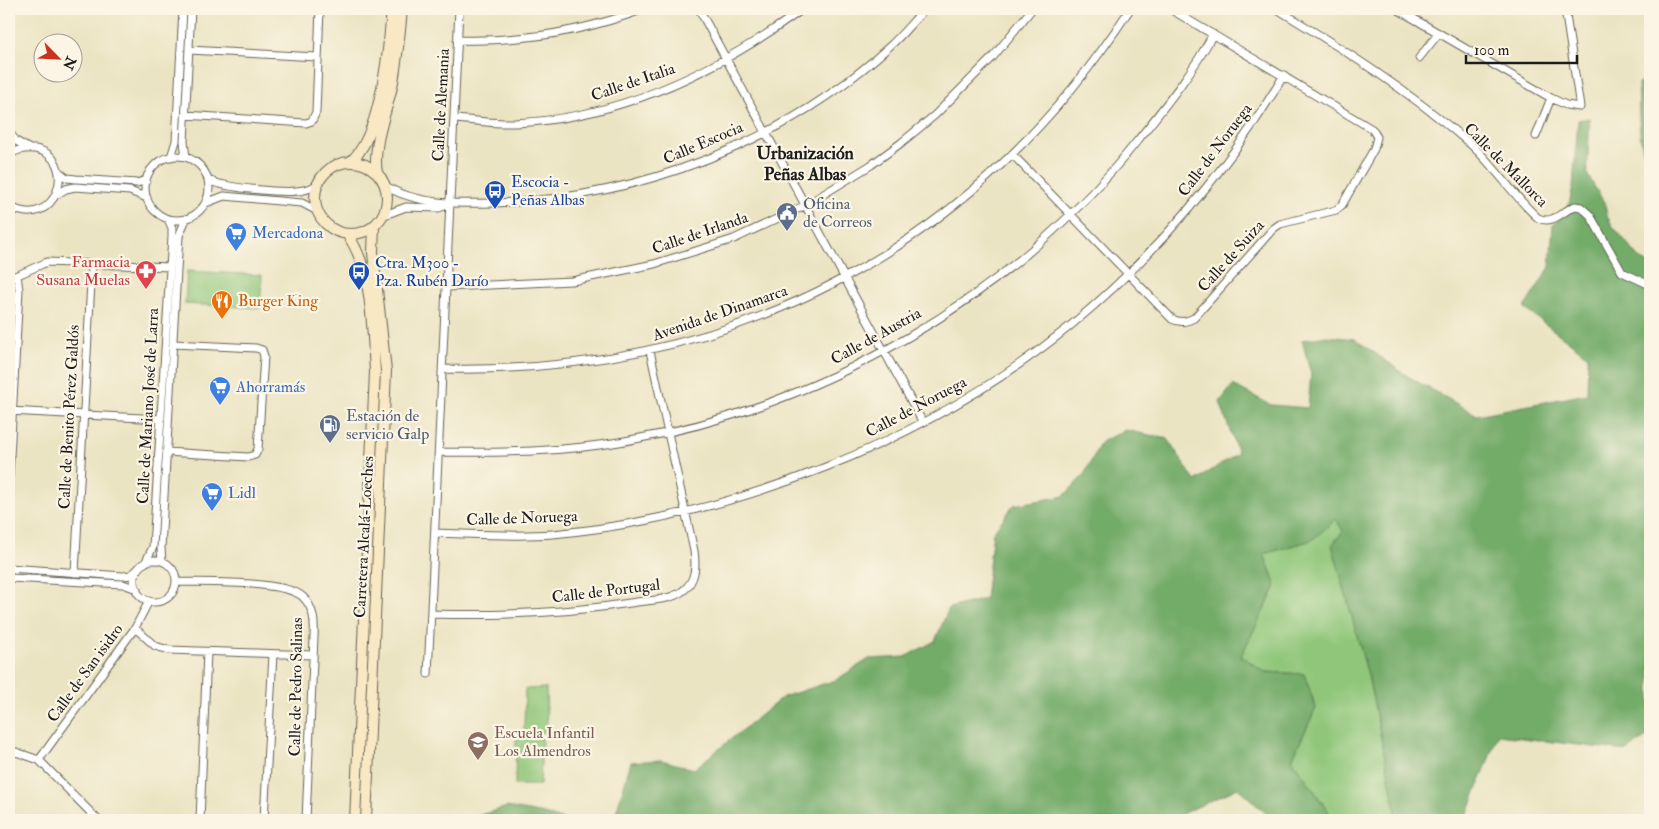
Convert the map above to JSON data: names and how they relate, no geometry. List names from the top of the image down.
{
  "streets": {
    "main road": ["Carretera Alcalá-Loeches"],
    "street": [
      "Calle de Italia",
      "Calle de Alemania",
      "Calle Escocia",
      "Calle de Noruega",
      "Calle de Mallorca",
      "Calle de Irlanda",
      "Calle de Suiza",
      "Avenida de Dinamarca",
      "Calle de Austria",
      "Calle de Mariano José de Larra",
      "Calle de Benito Pérez Galdós",
      "Calle de Portugal",
      "Calle de San isidro",
      "Calle de Pedro Salinas"
    ]
  },
  "crossings": [
    ["Calle de Italia", "Calle de Alemania"],
    ["Calle de Alemania", "Calle Escocia"],
    ["Calle Escocia", "Carretera Alcalá-Loeches"],
    ["Calle de Noruega", "Calle de Suiza"],
    ["Calle de Noruega", "Calle de Portugal"],
    ["Calle de Suiza", "Avenida de Dinamarca"],
    ["Calle de Suiza", "Calle de Austria"],
    ["Avenida de Dinamarca", "Calle de Portugal"],
    ["Calle de Austria", "Calle de Portugal"],
    ["Calle de Mariano José de Larra", "Calle de San isidro"],
    ["Calle de Mariano José de Larra", "Calle de Pedro Salinas"],
    ["Calle de San isidro", "Calle de Pedro Salinas"]
  ],
  "districts": ["Urbanización Peñas Albas"],
  "places": {
    "bus stop": ["Escocia - Peñas Albas", "Ctra. M300 - Pza. Rubén Darío"],
    "public building": ["Oficina de Correos"],
    "supermarket": ["Mercadona", "Ahorramás", "Lidl"],
    "pharmacy": ["Farmacia Susana Muelas"],
    "restaurant": ["Burger King"],
    "fuel station": ["Estación de servicio Galp"],
    "school or university": ["Escuela Infantil Los Almendros"]
  },
  "scale_bar": "100 m",
  "north": "bottom right"
}
